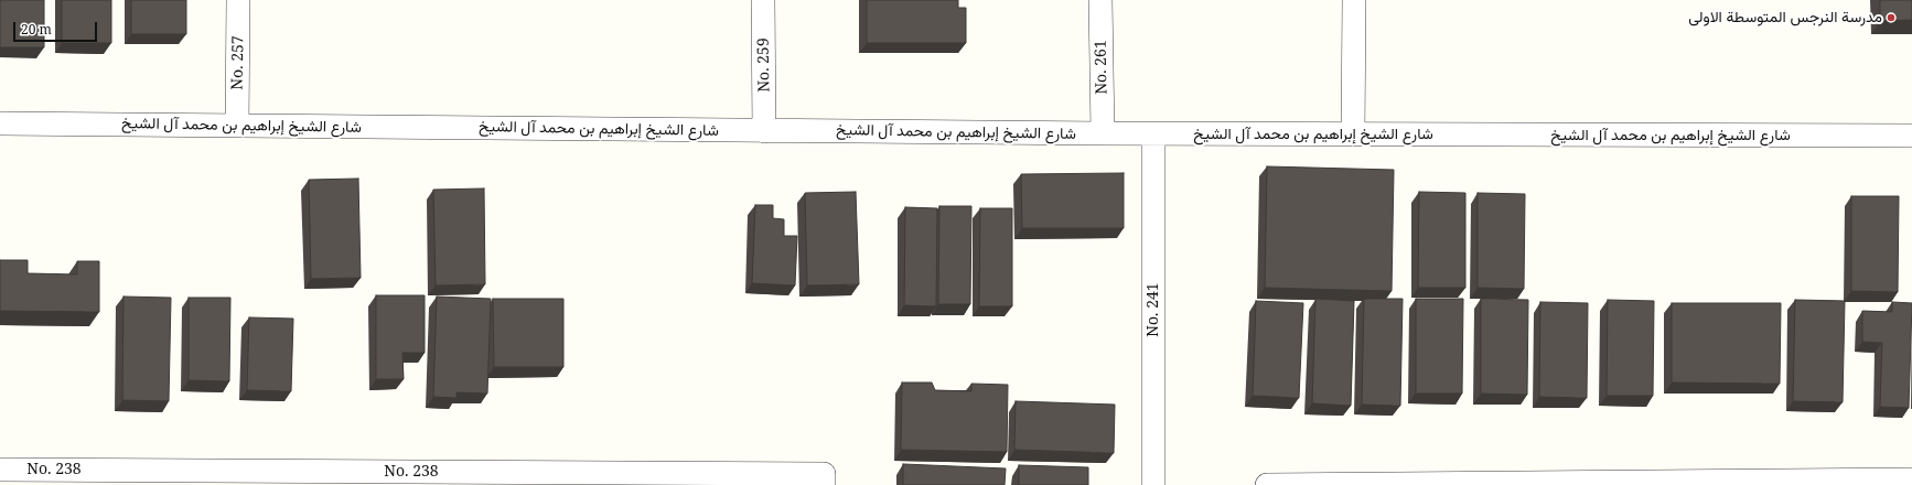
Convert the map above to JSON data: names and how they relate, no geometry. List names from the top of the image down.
{
  "streets": {
    "street": [
      "No. 257",
      "No. 259",
      "No. 261",
      "شارع الشيخ إبراهيم بن محمد آل الشيخ",
      "No. 241",
      "No. 238"
    ]
  },
  "crossings": [
    ["No. 257", "شارع الشيخ إبراهيم بن محمد آل الشيخ"],
    ["No. 259", "شارع الشيخ إبراهيم بن محمد آل الشيخ"],
    ["No. 261", "شارع الشيخ إبراهيم بن محمد آل الشيخ"],
    ["شارع الشيخ إبراهيم بن محمد آل الشيخ", "No. 241"]
  ],
  "places": ["مدرسة النرجس المتوسطة الاولى"],
  "scale_bar": "20 m"
}
